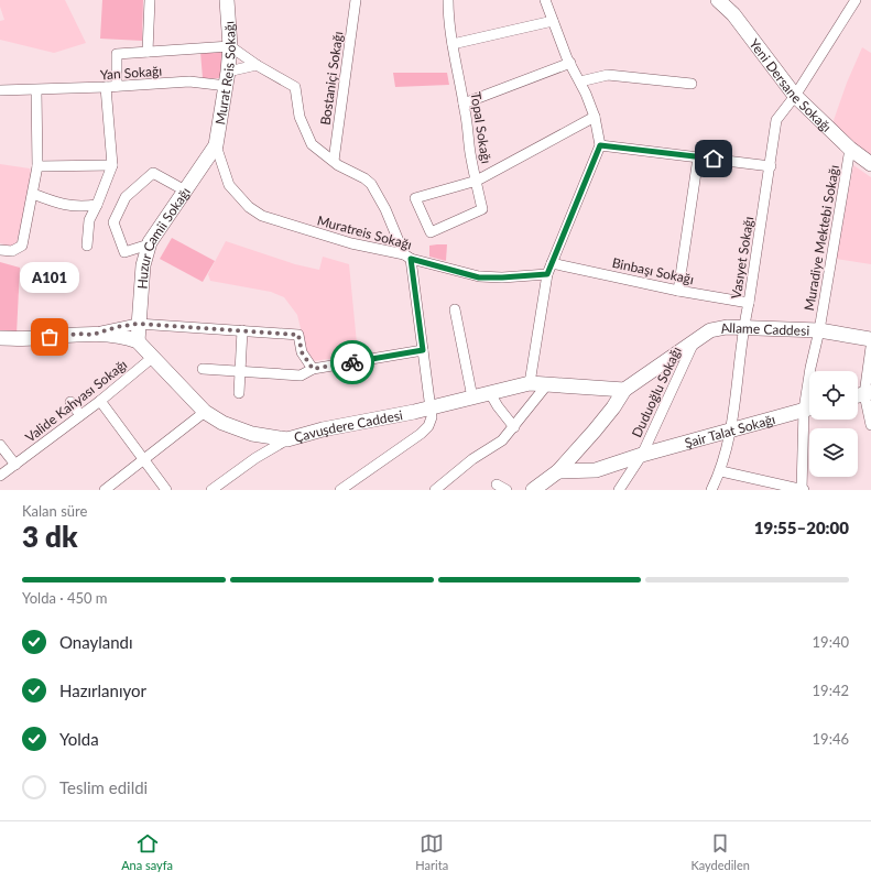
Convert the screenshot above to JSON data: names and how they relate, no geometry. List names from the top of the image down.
{
  "streets": {
    "street": [
      "Yan Sokağı",
      "Murat Reis Sokağı",
      "Bostaniçi Sokağı",
      "Yeni Dersane Sokağı",
      "Topal Sokağı",
      "Muratreis Sokağı",
      "Muradiye Mektebi Sokağı",
      "Huzur Camii Sokağı",
      "Vasıyet Sokağı",
      "Binbaşı Sokağı",
      "Allame Caddesi",
      "Duduoğlu Sokağı",
      "Valide Kahyası Sokağı",
      "Çavuşdere Caddesi",
      "Şair Talat Sokağı"
    ]
  },
  "crossings": [
    ["Yan Sokağı", "Murat Reis Sokağı"],
    ["Murat Reis Sokağı", "Bostaniçi Sokağı"],
    ["Murat Reis Sokağı", "Muratreis Sokağı"],
    ["Murat Reis Sokağı", "Huzur Camii Sokağı"],
    ["Bostaniçi Sokağı", "Muratreis Sokağı"],
    ["Bostaniçi Sokağı", "Çavuşdere Caddesi"],
    ["Yeni Dersane Sokağı", "Muradiye Mektebi Sokağı"],
    ["Yeni Dersane Sokağı", "Vasıyet Sokağı"],
    ["Muratreis Sokağı", "Huzur Camii Sokağı"],
    ["Muradiye Mektebi Sokağı", "Allame Caddesi"],
    ["Huzur Camii Sokağı", "Çavuşdere Caddesi"],
    ["Vasıyet Sokağı", "Binbaşı Sokağı"],
    ["Vasıyet Sokağı", "Allame Caddesi"],
    ["Vasıyet Sokağı", "Şair Talat Sokağı"],
    ["Allame Caddesi", "Duduoğlu Sokağı"],
    ["Allame Caddesi", "Çavuşdere Caddesi"],
    ["Allame Caddesi", "Şair Talat Sokağı"],
    ["Duduoğlu Sokağı", "Şair Talat Sokağı"],
    ["Valide Kahyası Sokağı", "Çavuşdere Caddesi"]
  ],
  "places": ["A101"],
  "page": {
    "bubble": "A101",
    "heading": ["3 dk", "Kalan süre", "19:55–20:00"],
    "bar": "Yolda · 450 m",
    "list": [
      ["Onaylandı", "19:40"],
      ["Hazırlanıyor", "19:42"],
      ["Yolda", "19:46"],
      "Teslim edildi"
    ],
    "tabs": ["Ana sayfa", "Harita", "Kaydedilen"]
  }
}
